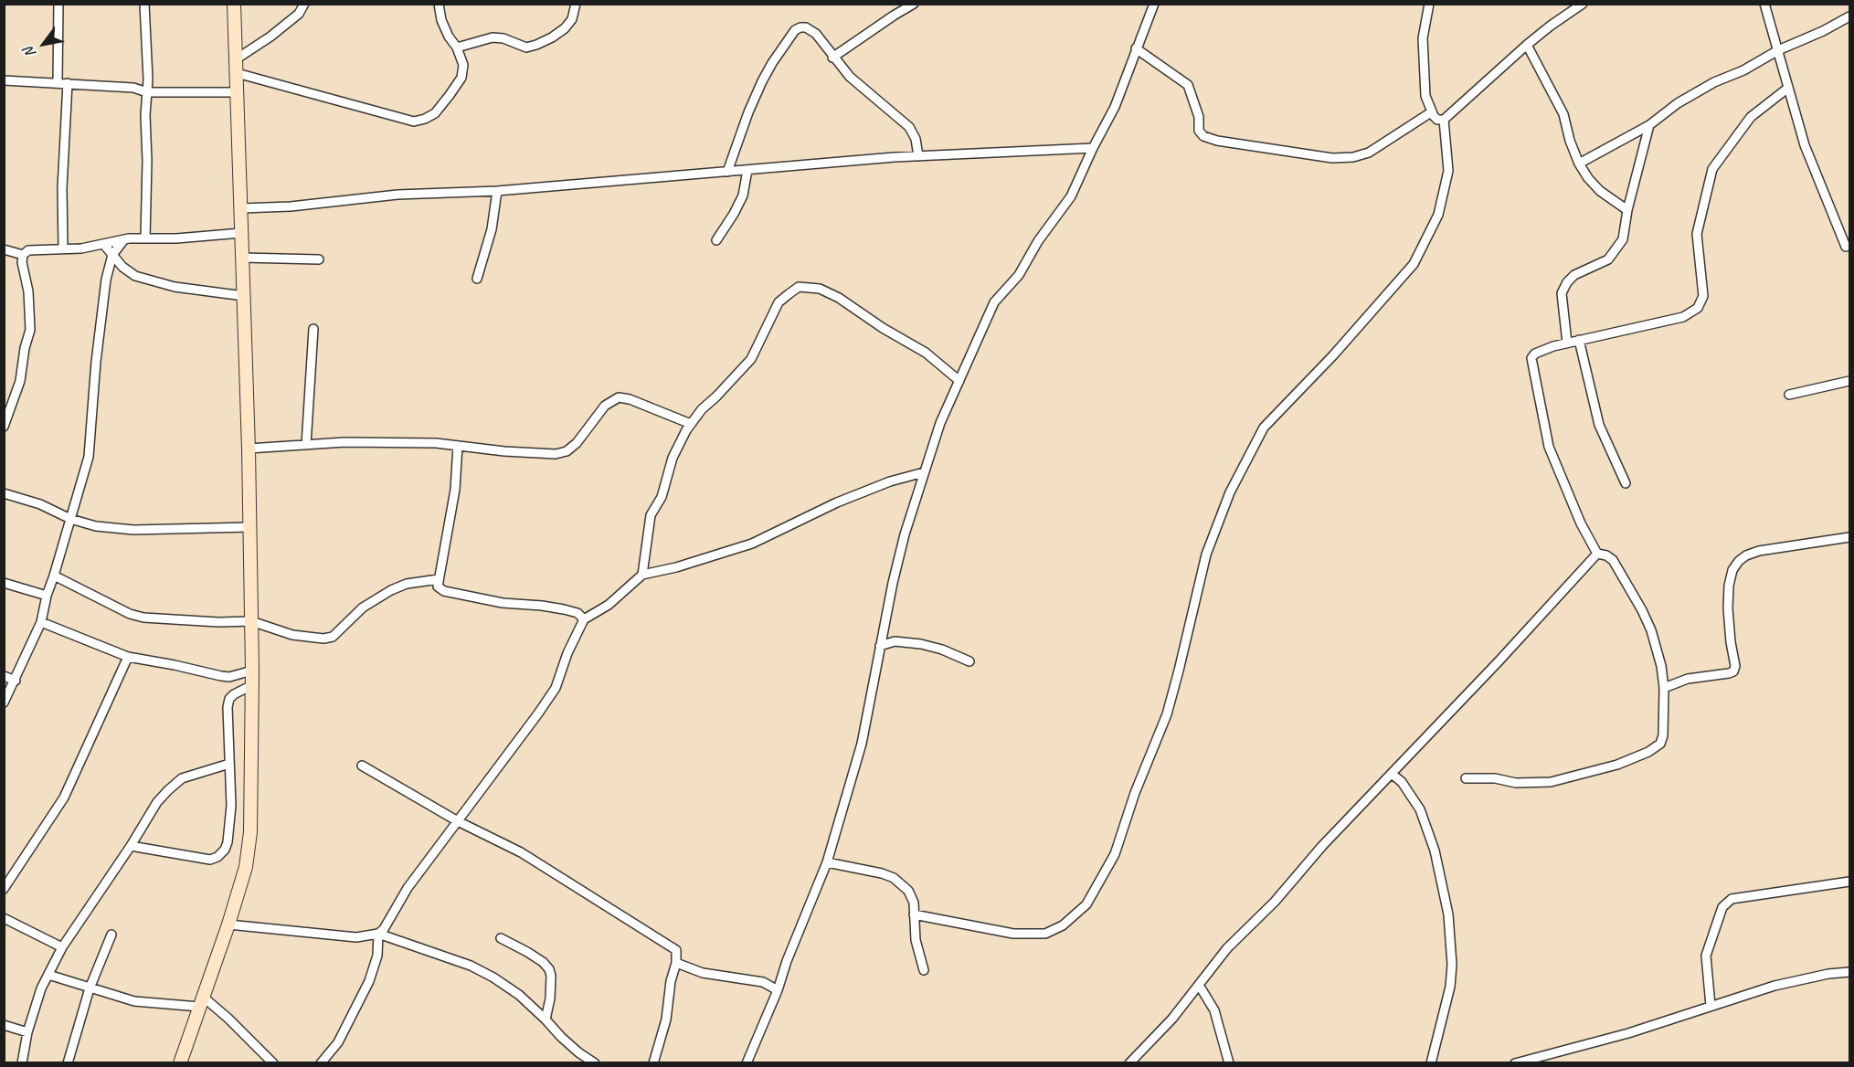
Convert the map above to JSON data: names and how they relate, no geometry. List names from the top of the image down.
{
  "north": "bottom left"
}
